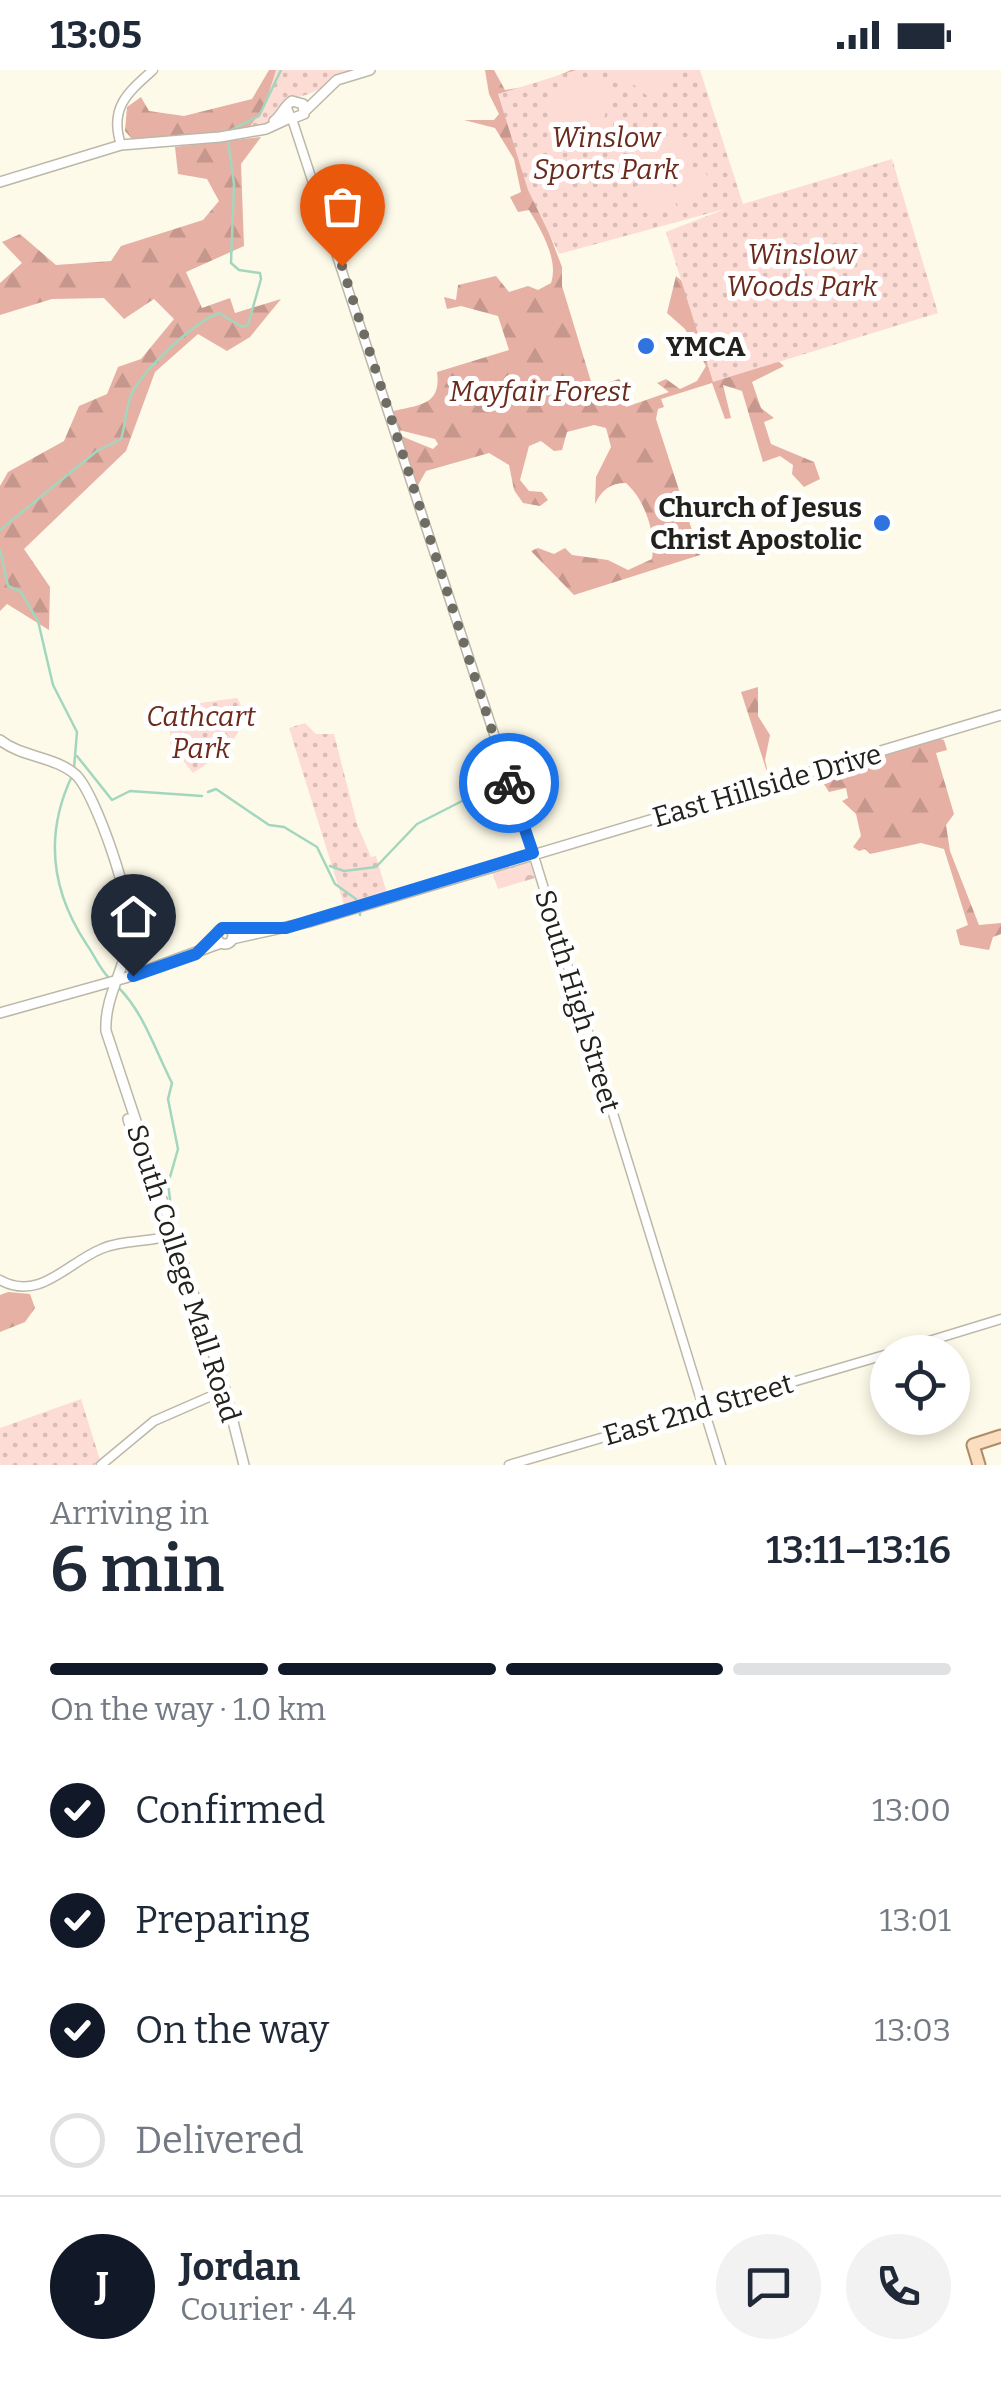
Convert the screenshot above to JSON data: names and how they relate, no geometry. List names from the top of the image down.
{
  "streets": {
    "main road": ["East Hillside Drive", "South College Mall Road"],
    "street": ["South High Street", "East 2nd Street"]
  },
  "crossings": [
    ["East Hillside Drive", "South High Street"],
    ["South High Street", "East 2nd Street"]
  ],
  "parks": [
    "Winslow Sports Park",
    "Winslow Woods Park",
    "Mayfair Forest",
    "Cathcart Park"
  ],
  "places": ["YMCA", "Church of Jesus Christ Apostolic"],
  "page": {
    "status": "13:05",
    "heading": ["6 min", "Arriving in", "13:11–13:16"],
    "panel": ["Jordan", "Courier · 4.4"],
    "bar": "On the way · 1.0 km",
    "list": [
      ["Confirmed", "13:00"],
      ["Preparing", "13:01"],
      ["On the way", "13:03"],
      "Delivered"
    ],
    "round": "J"
  }
}
